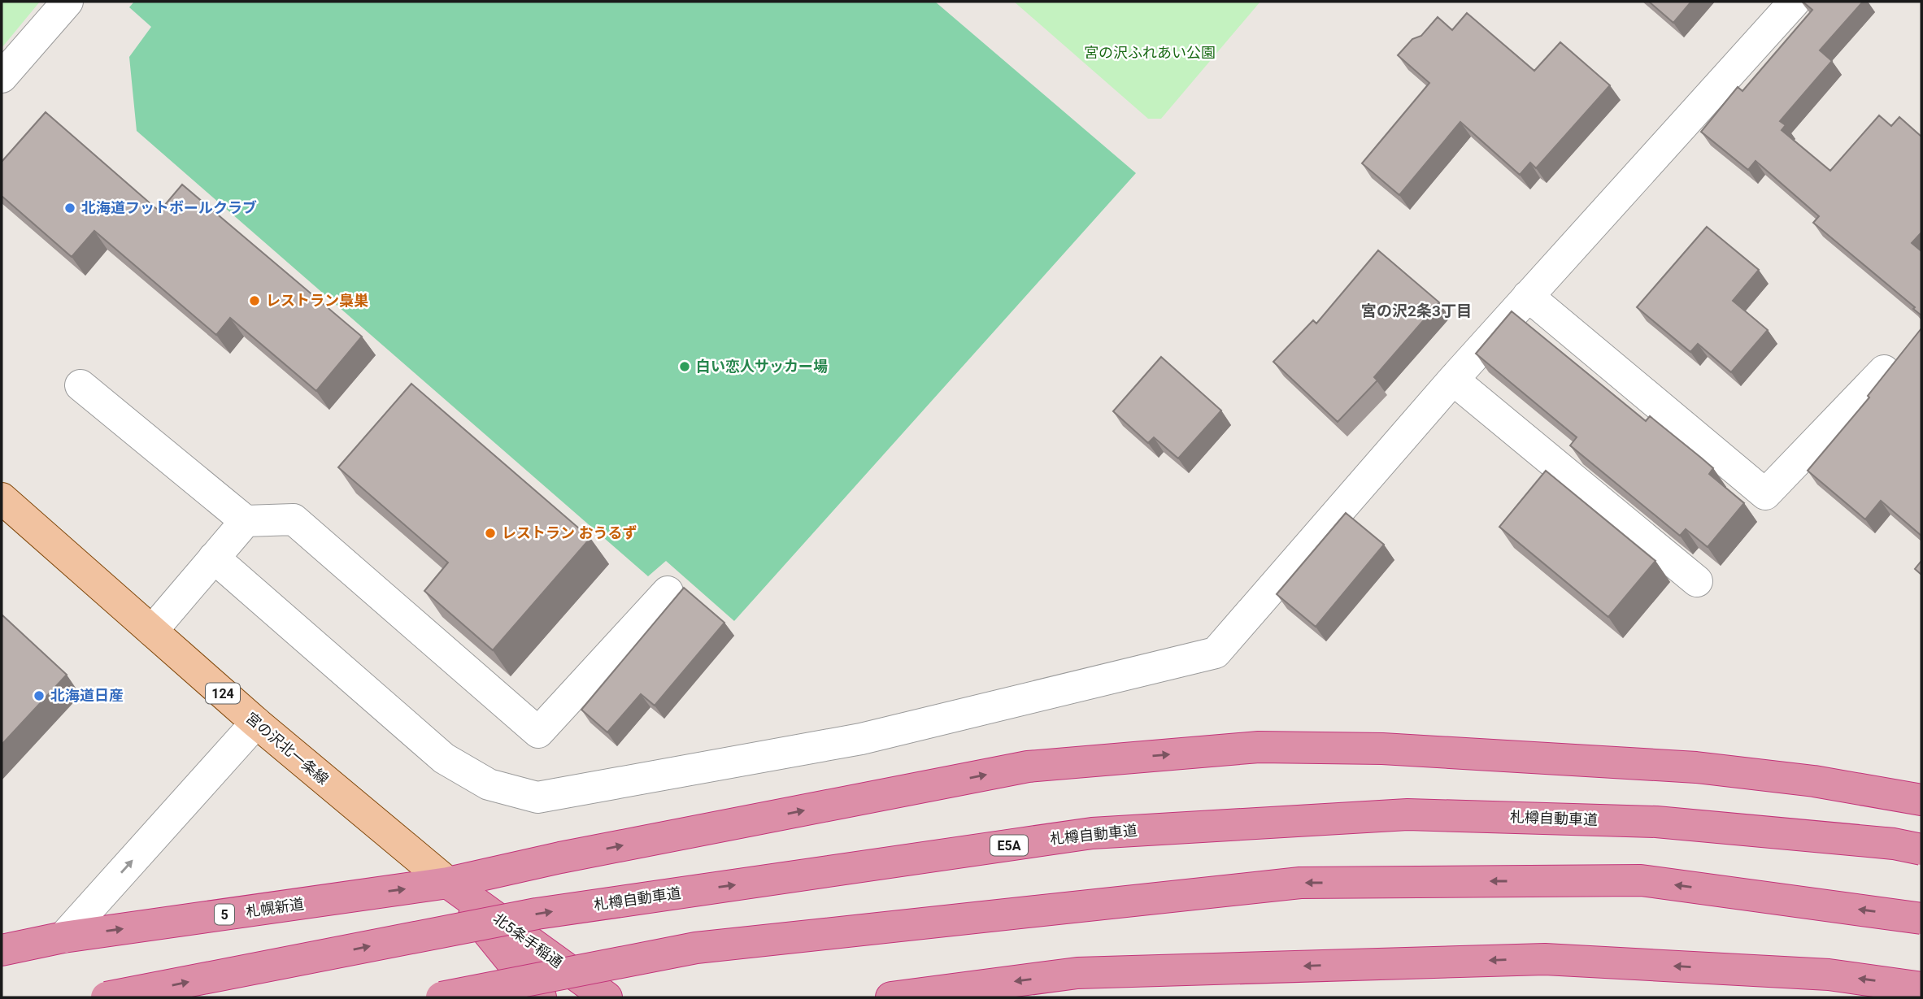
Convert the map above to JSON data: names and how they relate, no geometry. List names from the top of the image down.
{
  "streets": {
    "highway": [
      "札樽自動車道",
      "E5A",
      "札幌新道",
      "5",
      "北5条手稲通"
    ],
    "main road": ["124", "宮の沢北一条線"]
  },
  "crossings": [
    ["宮の沢北一条線", "札幌新道"],
    ["宮の沢北一条線", "北5条手稲通"],
    ["札幌新道", "北5条手稲通"]
  ],
  "districts": ["宮の沢2条3丁目"],
  "parks": ["宮の沢ふれあい公園"],
  "places": [
    "北海道フットボールクラブ",
    "レストラン梟巣",
    "白い恋人サッカー場",
    "レストラン おうるず",
    "北海道日産"
  ]
}
